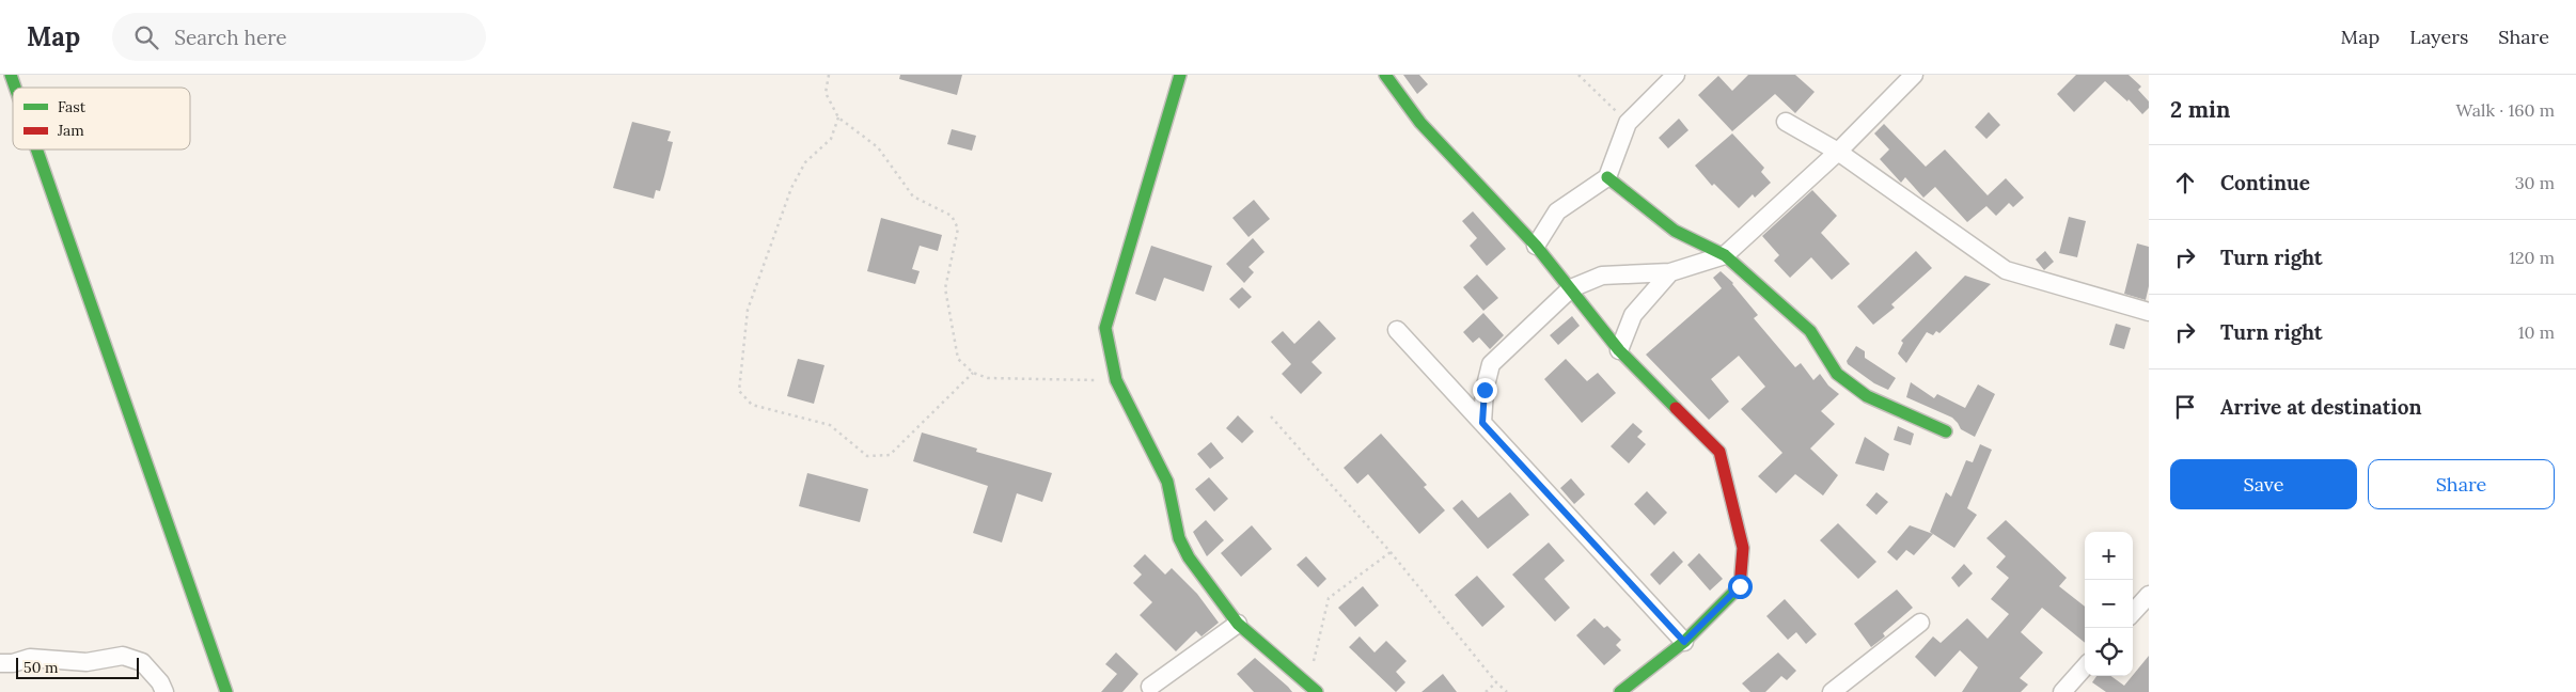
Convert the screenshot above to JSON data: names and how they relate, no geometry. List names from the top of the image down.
{
  "legend": ["Fast", "Jam"],
  "scale_bar": "50 m",
  "page": {
    "header": "Map",
    "search": "Search here",
    "nav": ["Map", "Layers", "Share"],
    "heading": ["2 min", "Walk · 160 m"],
    "list": [
      ["Continue", "30 m"],
      ["Turn right", "120 m"],
      ["Turn right", "10 m"],
      "Arrive at destination"
    ],
    "buttons": ["Save", "Share"],
    "map_buttons": ["+", "−"],
    "scale": "50 m"
  }
}
